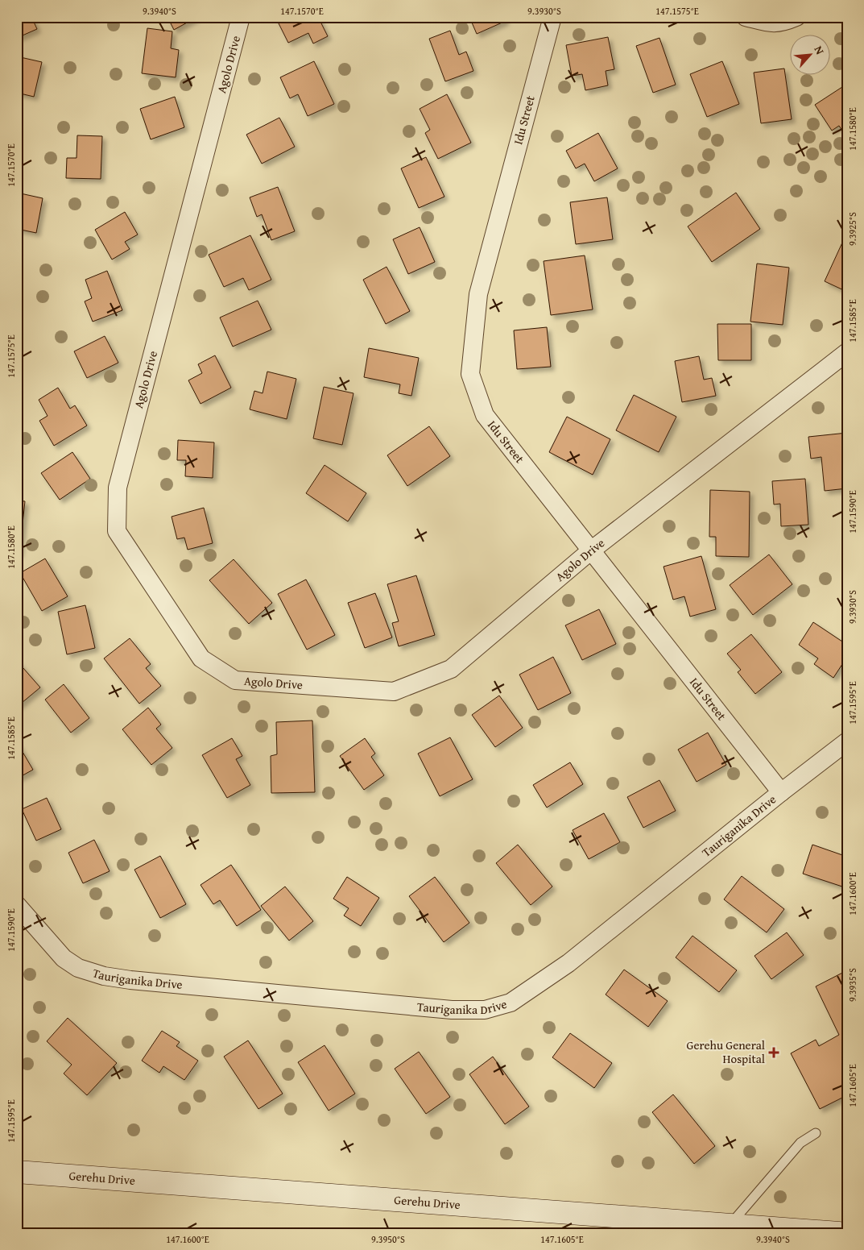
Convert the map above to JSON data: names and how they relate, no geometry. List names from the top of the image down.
{
  "streets": {
    "street": [
      "Agolo Drive",
      "Idu Street",
      "Tauriganika Drive",
      "Gerehu Drive"
    ]
  },
  "crossings": [
    ["Agolo Drive", "Idu Street"],
    ["Idu Street", "Tauriganika Drive"]
  ],
  "places": {
    "health": ["Gerehu General Hospital"]
  },
  "north": "top right",
  "coordinates": [
    "9.3940°S",
    "147.1570°E",
    "9.3930°S",
    "147.1575°E",
    "147.1580°E",
    "9.3925°S",
    "147.1585°E",
    "147.1590°E",
    "147.1595°E",
    "147.1600°E",
    "9.3935°S",
    "147.1605°E",
    "9.3950°S"
  ]
}
